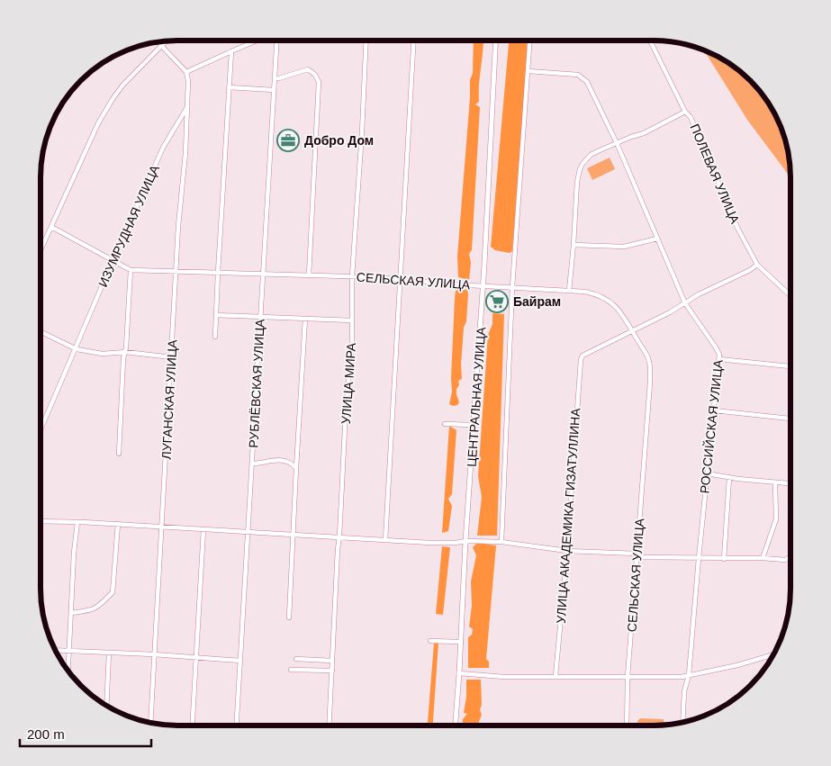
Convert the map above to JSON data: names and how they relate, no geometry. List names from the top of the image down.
{
  "streets": {
    "street": [
      "ПОЛЕВАЯ УЛИЦА",
      "ИЗУМРУДНАЯ УЛИЦА",
      "СЕЛЬСКАЯ УЛИЦА",
      "РУБЛЁВСКАЯ УЛИЦА",
      "УЛИЦА МИРА",
      "ЦЕНТРАЛЬНАЯ УЛИЦА",
      "ЛУГАНСКАЯ УЛИЦА",
      "РОССИЙСКАЯ УЛИЦА",
      "УЛИЦА АКАДЕМИКА ГИЗАТУЛЛИНА"
    ]
  },
  "crossings": [
    ["ИЗУМРУДНАЯ УЛИЦА", "СЕЛЬСКАЯ УЛИЦА"],
    ["ИЗУМРУДНАЯ УЛИЦА", "ЛУГАНСКАЯ УЛИЦА"],
    ["СЕЛЬСКАЯ УЛИЦА", "РУБЛЁВСКАЯ УЛИЦА"],
    ["СЕЛЬСКАЯ УЛИЦА", "УЛИЦА МИРА"],
    ["СЕЛЬСКАЯ УЛИЦА", "ЦЕНТРАЛЬНАЯ УЛИЦА"],
    ["СЕЛЬСКАЯ УЛИЦА", "ЛУГАНСКАЯ УЛИЦА"],
    ["СЕЛЬСКАЯ УЛИЦА", "УЛИЦА АКАДЕМИКА ГИЗАТУЛЛИНА"]
  ],
  "places": {
    "office": ["Добро Дом"],
    "supermarket": ["Байрам"]
  },
  "scale_bar": "200 m"
}
